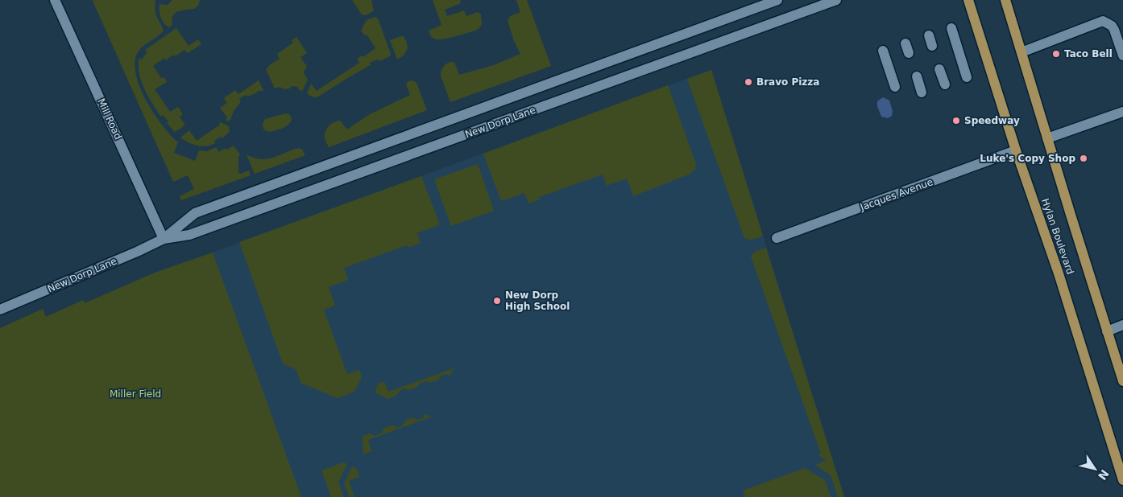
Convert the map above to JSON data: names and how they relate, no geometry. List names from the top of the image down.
{
  "streets": {
    "main road": ["Hylan Boulevard"],
    "street": ["Mill Road", "New Dorp Lane", "Jacques Avenue"]
  },
  "crossings": [
    ["Mill Road", "New Dorp Lane"],
    ["Jacques Avenue", "Hylan Boulevard"]
  ],
  "parks": ["Miller Field"],
  "places": [
    "Taco Bell",
    "Bravo Pizza",
    "Speedway",
    "Luke's Copy Shop",
    "New Dorp High School"
  ],
  "north": "bottom right"
}
